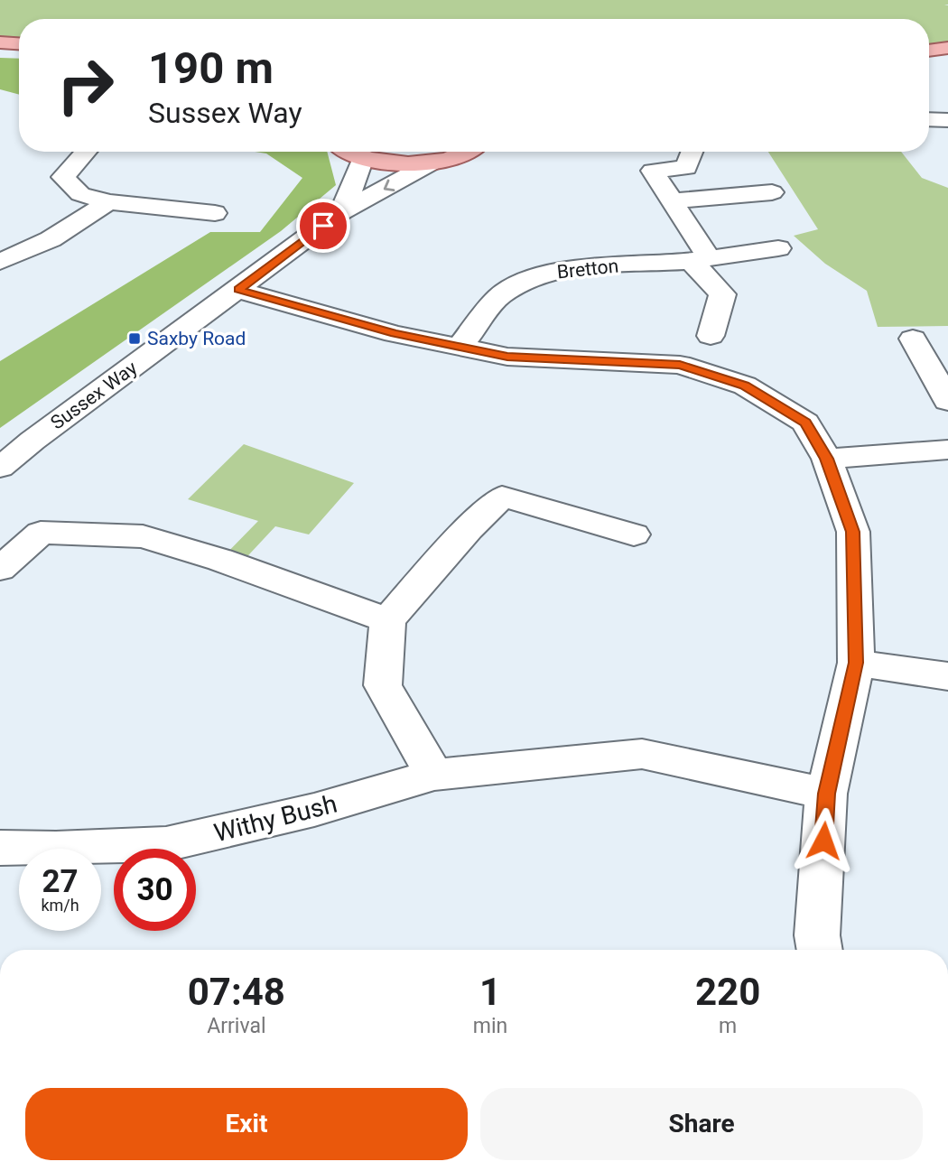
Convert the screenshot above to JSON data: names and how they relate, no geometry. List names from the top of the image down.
{
  "streets": {
    "street": ["Bretton", "Sussex Way", "Withy Bush"]
  },
  "places": {
    "transit": ["Saxby Road"]
  },
  "page": {
    "turn": ["190 m", "Sussex Way"],
    "speed": "27 km/h",
    "limit": "30",
    "eta": [
      "07:48",
      "Arrival",
      "1",
      "min",
      "220",
      "m"
    ],
    "buttons": ["Exit", "Share"]
  }
}
